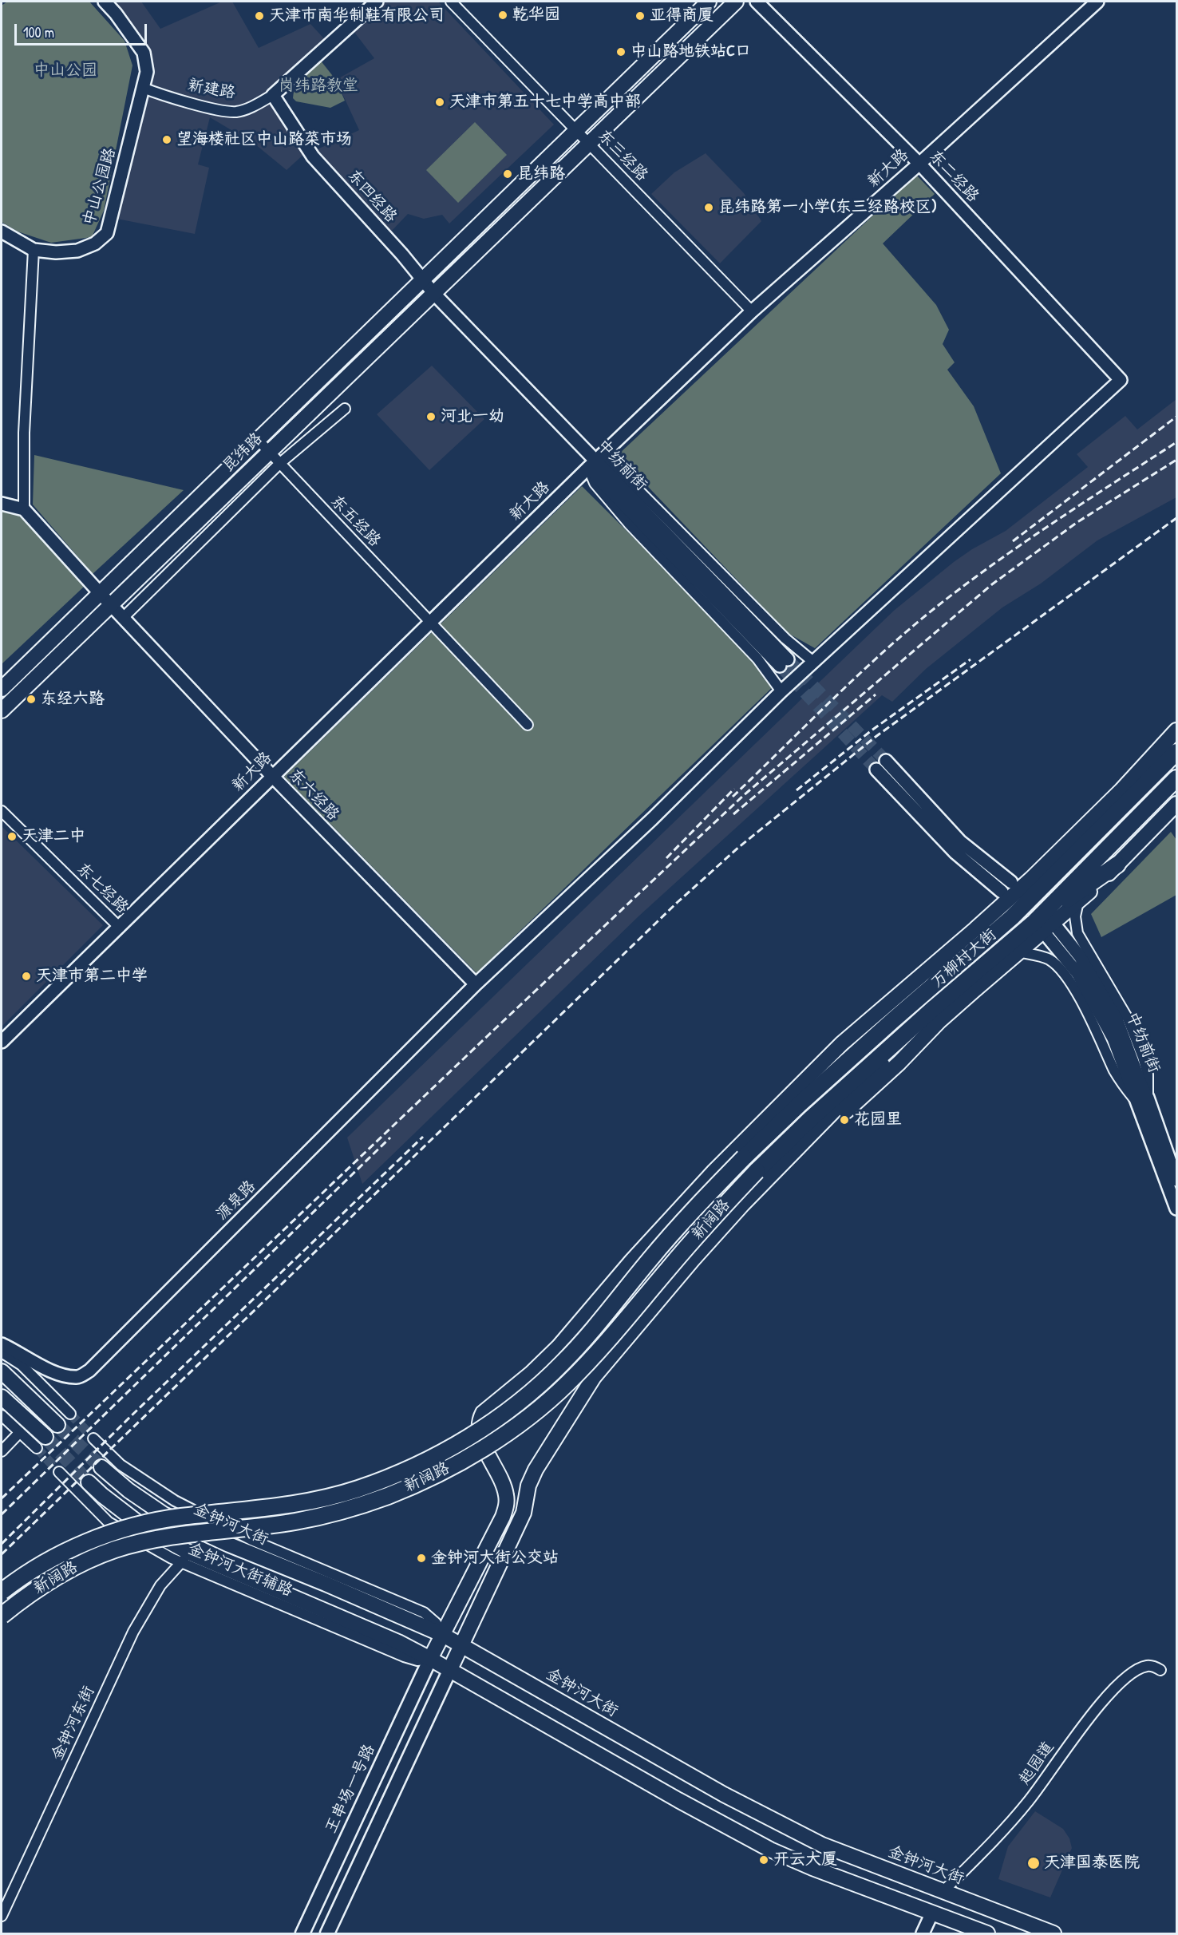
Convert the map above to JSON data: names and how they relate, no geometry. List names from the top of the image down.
{
  "streets": {
    "highway": ["万柳村大街", "新阔路"],
    "main road": ["昆纬路", "金钟河大街", "王串场一号路"],
    "street": [
      "新建路",
      "东三经路",
      "新大路",
      "东二经路",
      "中山公园路",
      "东四经路",
      "中纺前街",
      "东五经路",
      "东六经路",
      "东七经路",
      "源泉路",
      "金钟河大街辅路",
      "金钟河东街",
      "起园道"
    ]
  },
  "crossings": [
    ["新建路", "中山公园路"],
    ["新建路", "东四经路"],
    ["东三经路", "新大路"],
    ["东三经路", "昆纬路"],
    ["新大路", "东二经路"],
    ["新大路", "中纺前街"],
    ["新大路", "东五经路"],
    ["新大路", "东六经路"],
    ["新大路", "东七经路"],
    ["东二经路", "源泉路"],
    ["东四经路", "昆纬路"],
    ["东四经路", "中纺前街"],
    ["昆纬路", "中纺前街"],
    ["昆纬路", "东五经路"],
    ["昆纬路", "东六经路"],
    ["东六经路", "源泉路"],
    ["万柳村大街", "新阔路"],
    ["金钟河大街", "金钟河大街辅路"],
    ["金钟河大街", "起园道"],
    ["金钟河大街辅路", "金钟河东街"],
    ["金钟河大街辅路", "王串场一号路"]
  ],
  "parks": ["中山公园", "岗纬路教堂"],
  "places": [
    "乾华园",
    "天津市南华制鞋有限公司",
    "亚得商厦",
    "中山路地铁站C口",
    "天津市第五十七中学高中部",
    "望海楼社区中山路菜市场",
    "昆纬路",
    "昆纬路第一小学(东三经路校区)",
    "河北一幼",
    "东经六路",
    "天津二中",
    "天津市第二中学",
    "花园里",
    "金钟河大街公交站",
    "开云大厦",
    "天津国泰医院"
  ],
  "scale_bar": "100 m"
}
